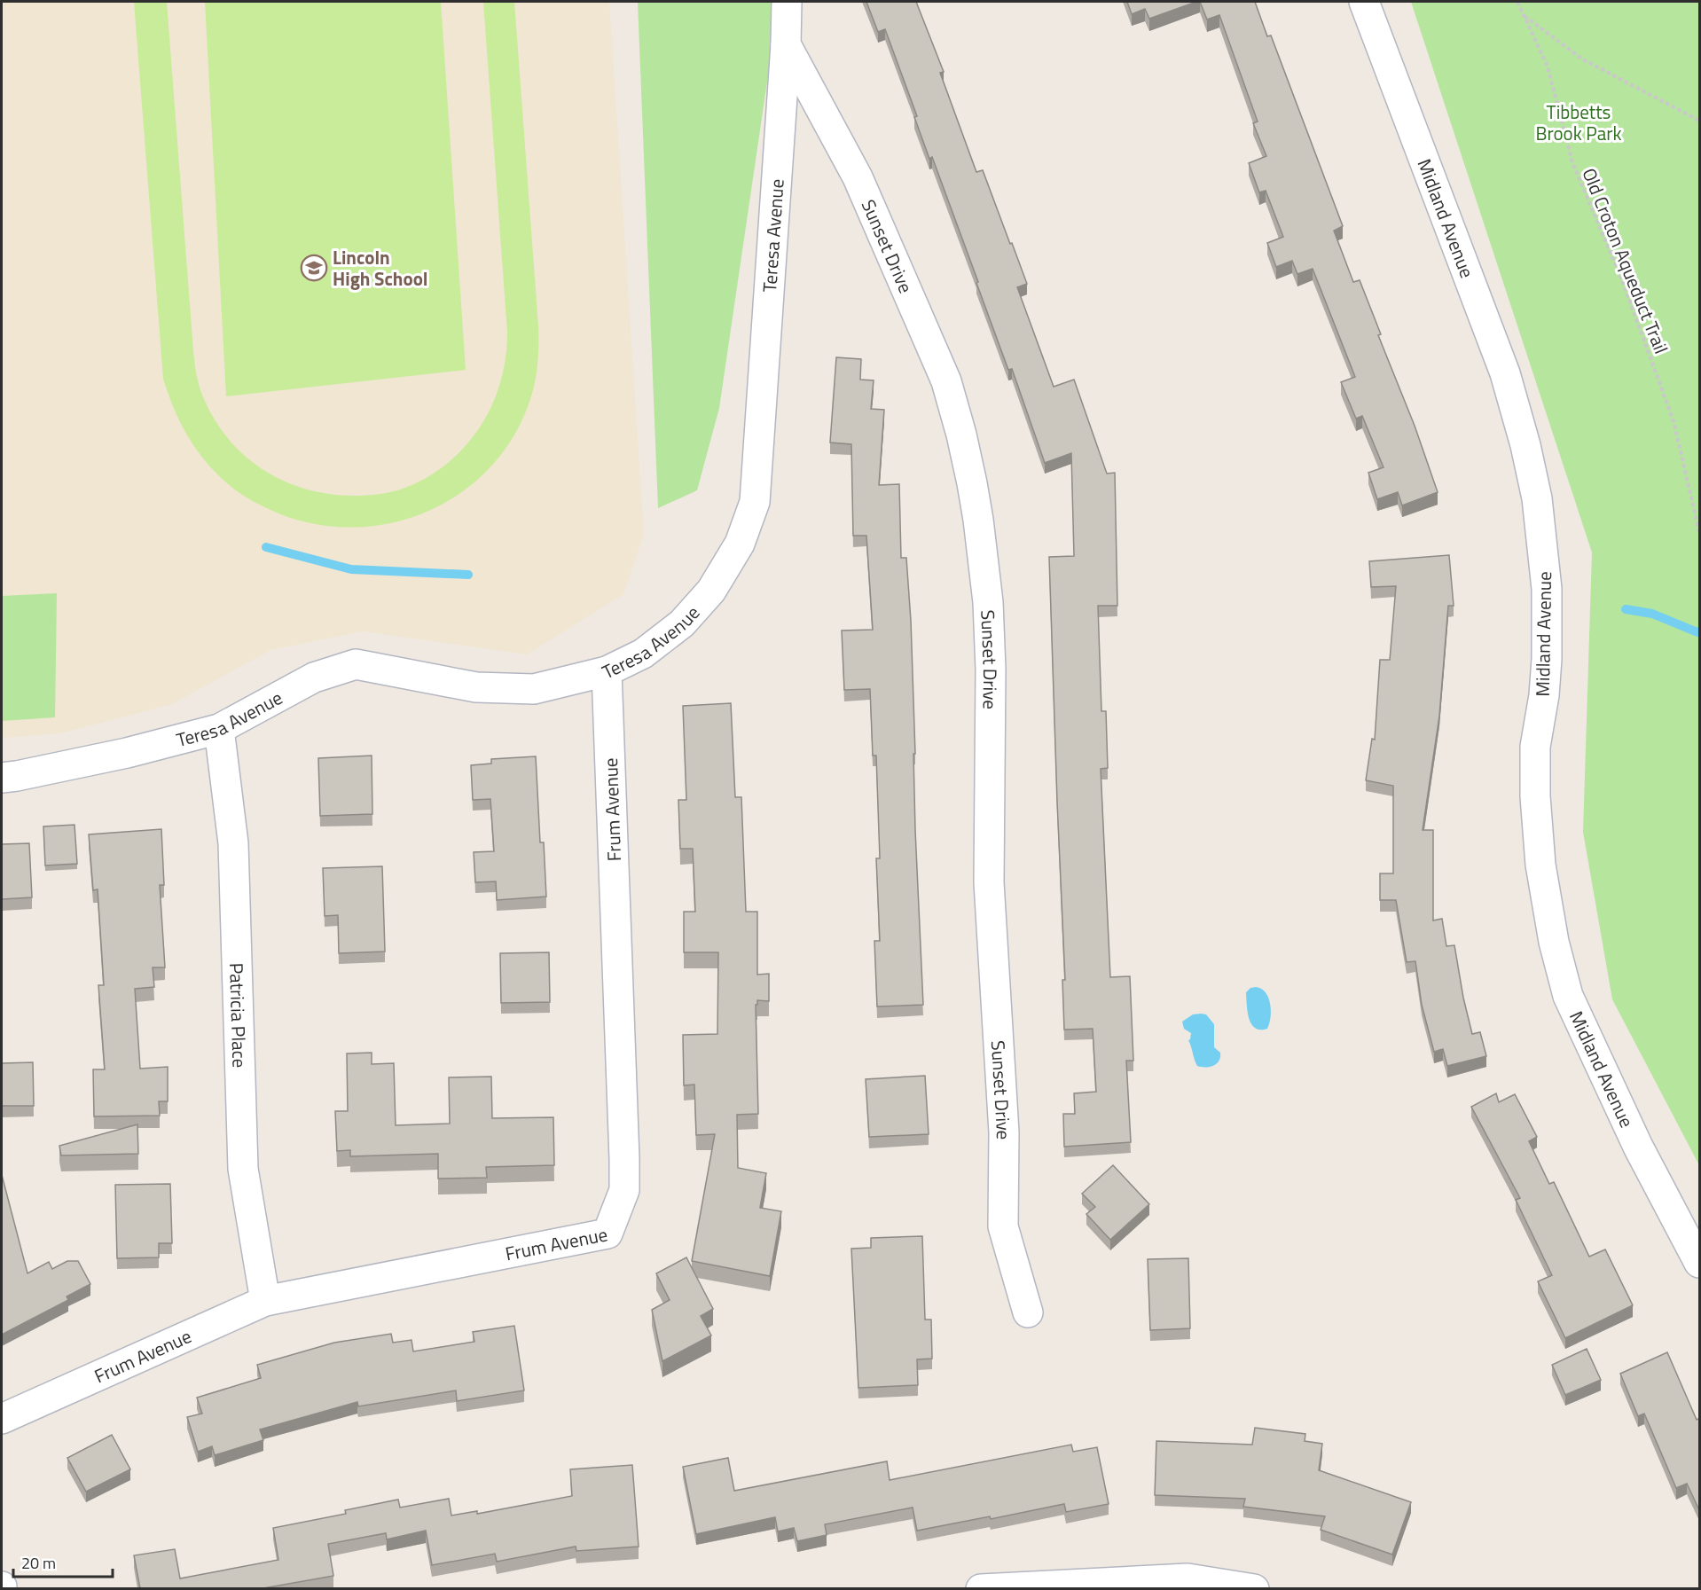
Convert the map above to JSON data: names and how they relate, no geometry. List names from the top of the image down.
{
  "streets": {
    "street": [
      "Midland Avenue",
      "Teresa Avenue",
      "Sunset Drive",
      "Frum Avenue",
      "Patricia Place"
    ],
    "path": ["Old Croton Aqueduct Trail"]
  },
  "crossings": [
    ["Teresa Avenue", "Sunset Drive"],
    ["Teresa Avenue", "Frum Avenue"],
    ["Teresa Avenue", "Patricia Place"],
    ["Frum Avenue", "Patricia Place"]
  ],
  "parks": ["Tibbetts Brook Park"],
  "places": {
    "school or university": ["Lincoln High School"]
  },
  "scale_bar": "20 m"
}
